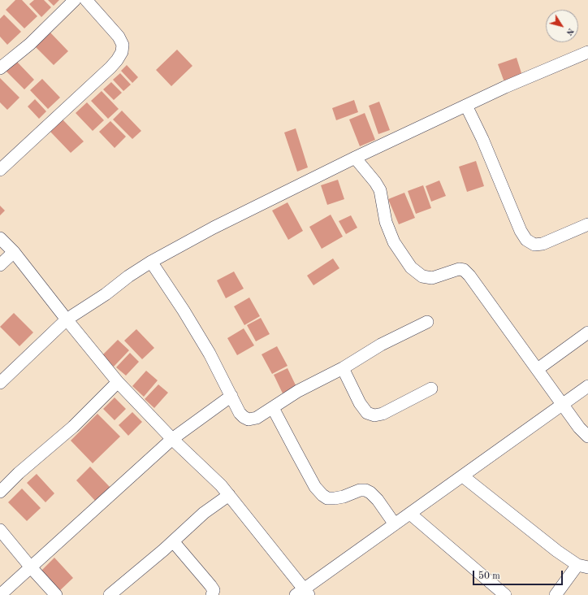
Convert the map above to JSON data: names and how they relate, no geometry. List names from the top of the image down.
{
  "scale_bar": "50 m",
  "north": "bottom right"
}
